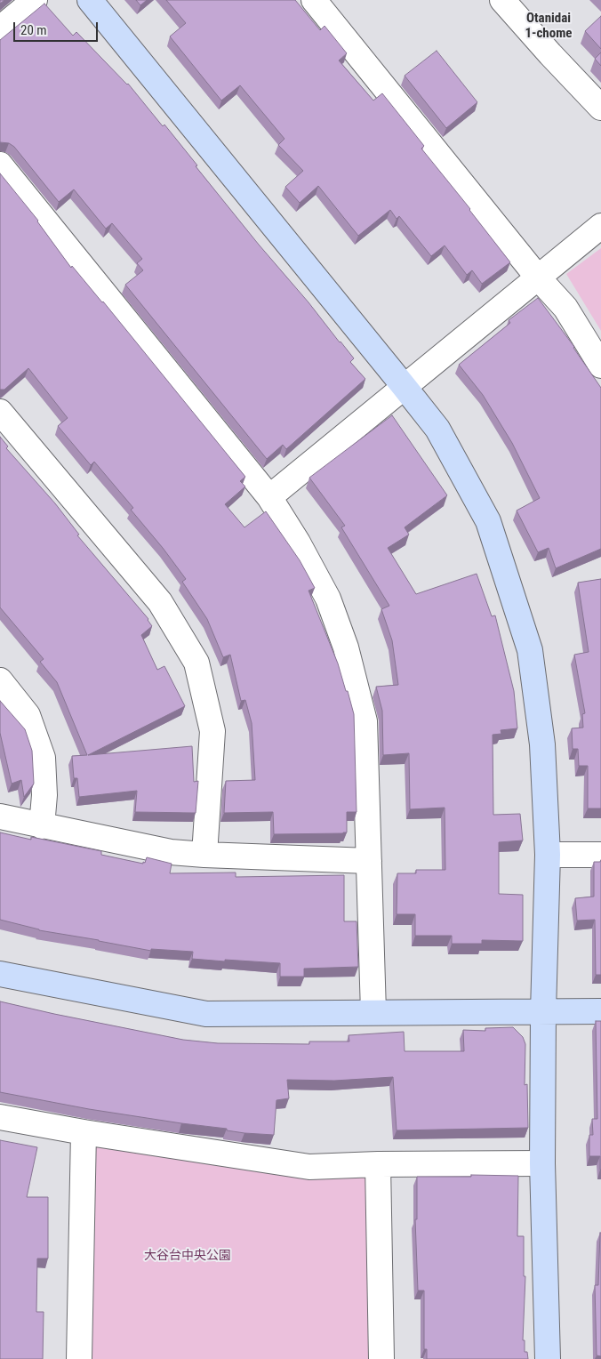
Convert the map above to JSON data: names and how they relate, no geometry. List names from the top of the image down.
{
  "districts": ["Otanidai 1-chome"],
  "parks": ["大谷台中央公園"],
  "scale_bar": "20 m"
}
